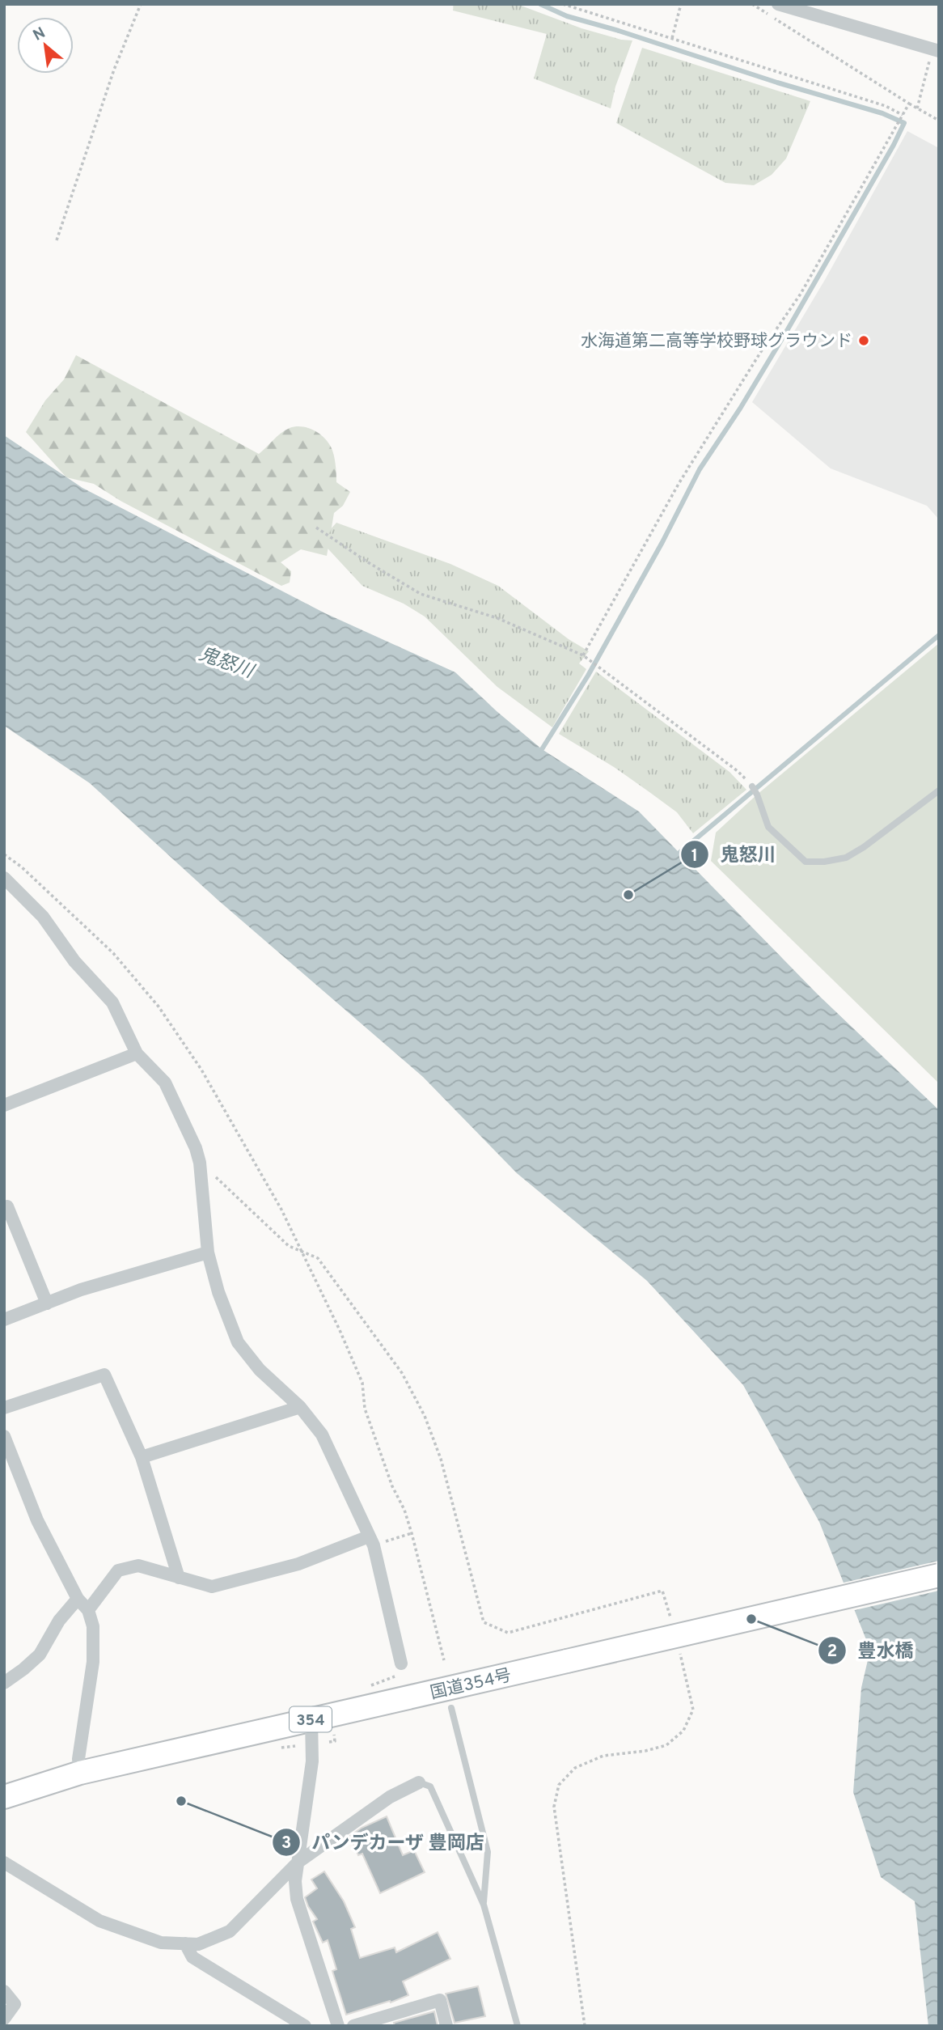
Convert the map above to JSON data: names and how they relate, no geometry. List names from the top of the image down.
{
  "streets": {
    "highway": ["国道354号", "354"]
  },
  "water": ["鬼怒川"],
  "places": [
    "水海道第二高等学校野球グラウンド",
    "鬼怒川",
    "豊水橋",
    "パンデカーザ 豊岡店"
  ],
  "north": "top left"
}
